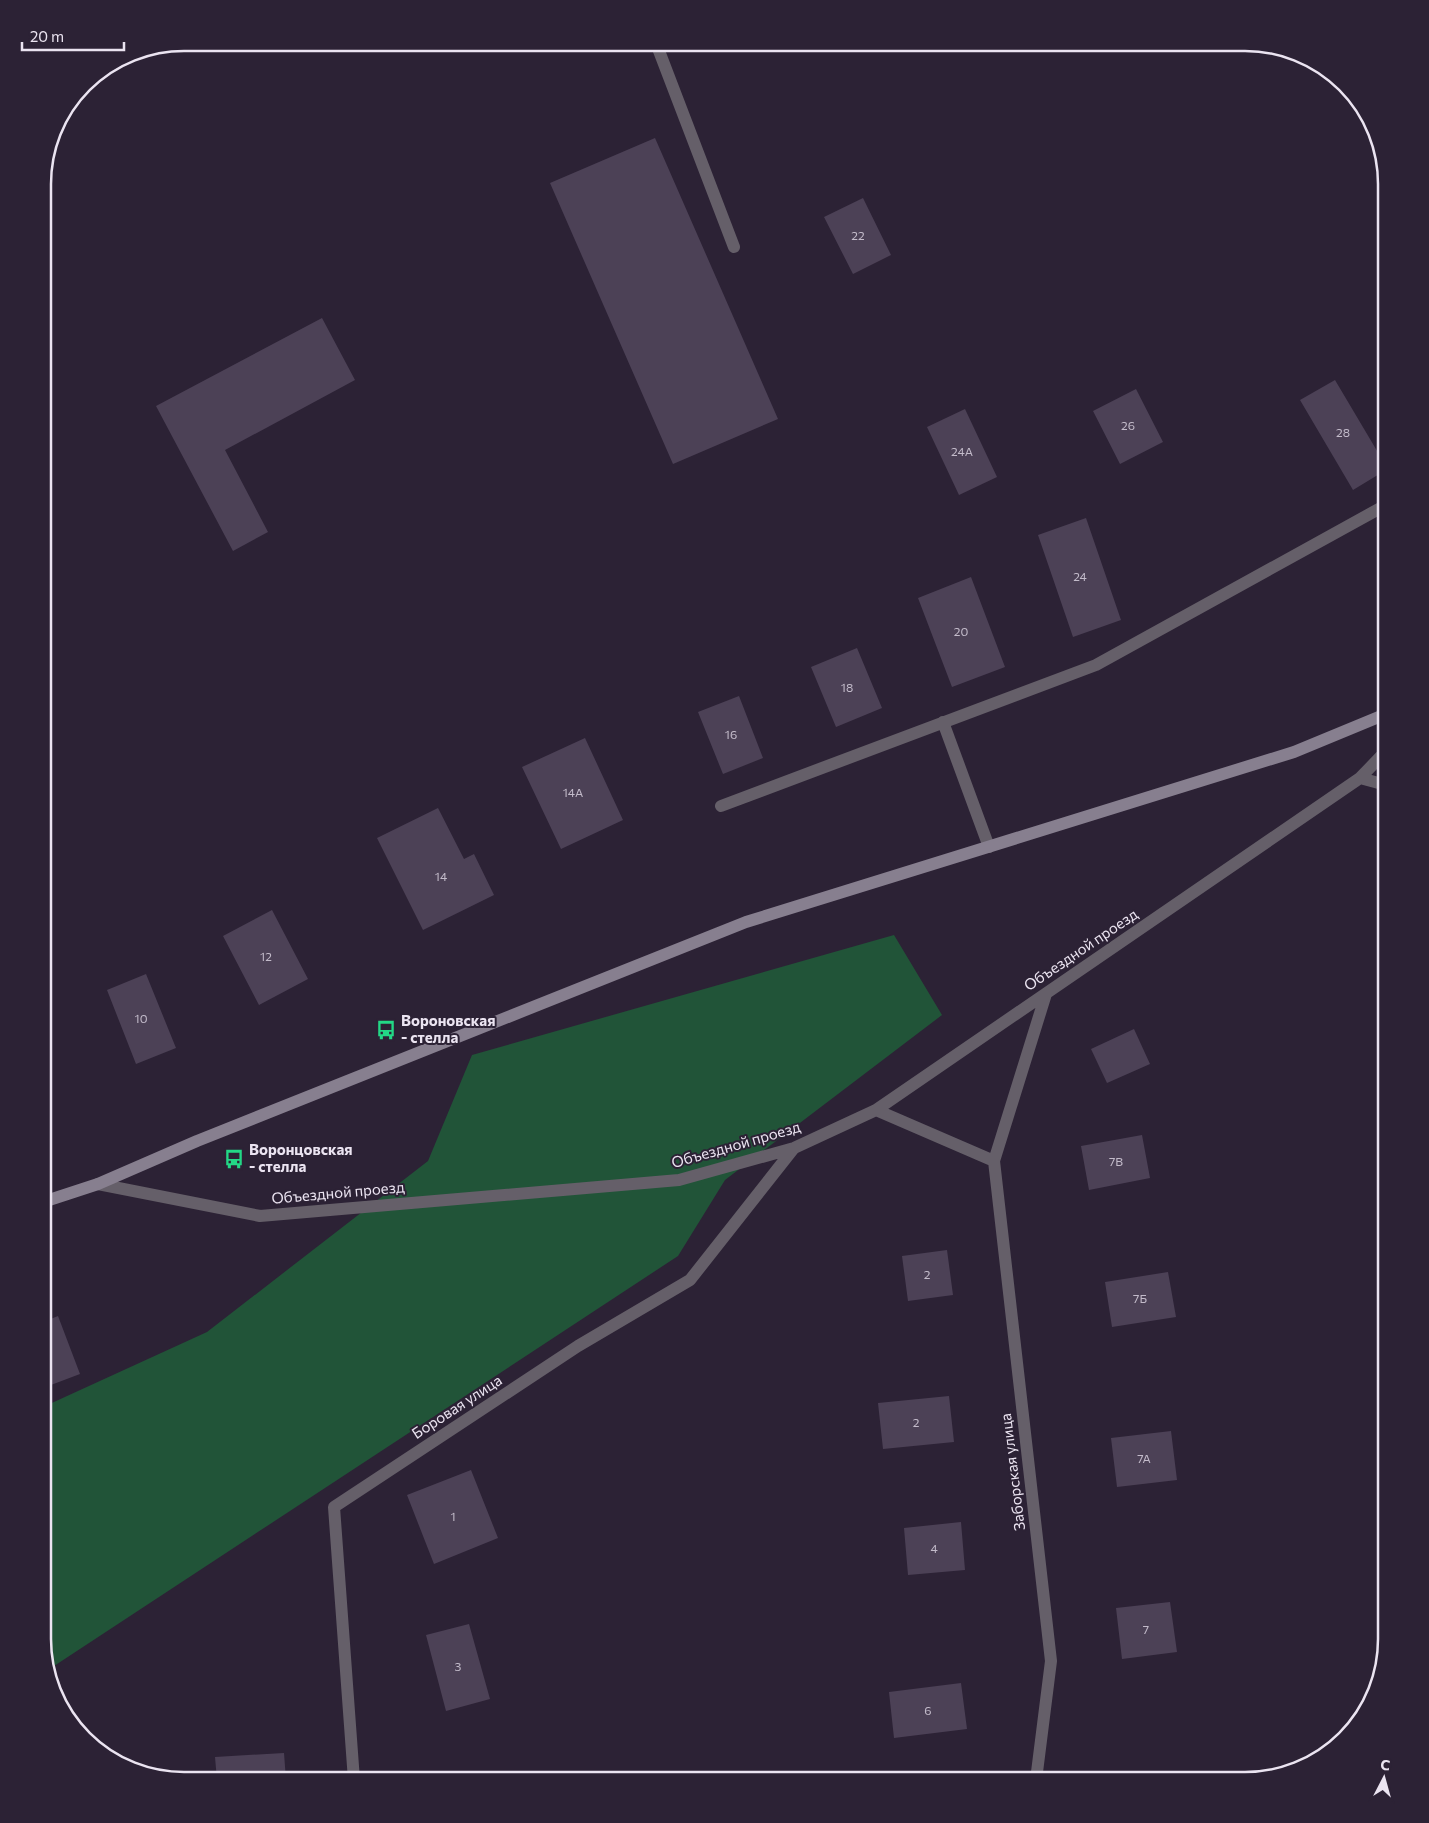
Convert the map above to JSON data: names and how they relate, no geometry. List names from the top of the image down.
{
  "streets": {
    "street": ["Объездной проезд", "Боровая улица", "Заборская улица"]
  },
  "crossings": [
    ["Объездной проезд", "Боровая улица"]
  ],
  "places": {
    "bus stop": ["Вороновская - стелла", "Воронцовская - стелла"]
  },
  "house_numbers": [
    "22",
    "26",
    "28",
    "24А",
    "24",
    "20",
    "18",
    "16",
    "14А",
    "14",
    "12",
    "10",
    "7В",
    "2",
    "7Б",
    "2",
    "7А",
    "1",
    "4",
    "7",
    "3",
    "6"
  ],
  "scale_bar": "20 m",
  "north": "top"
}
